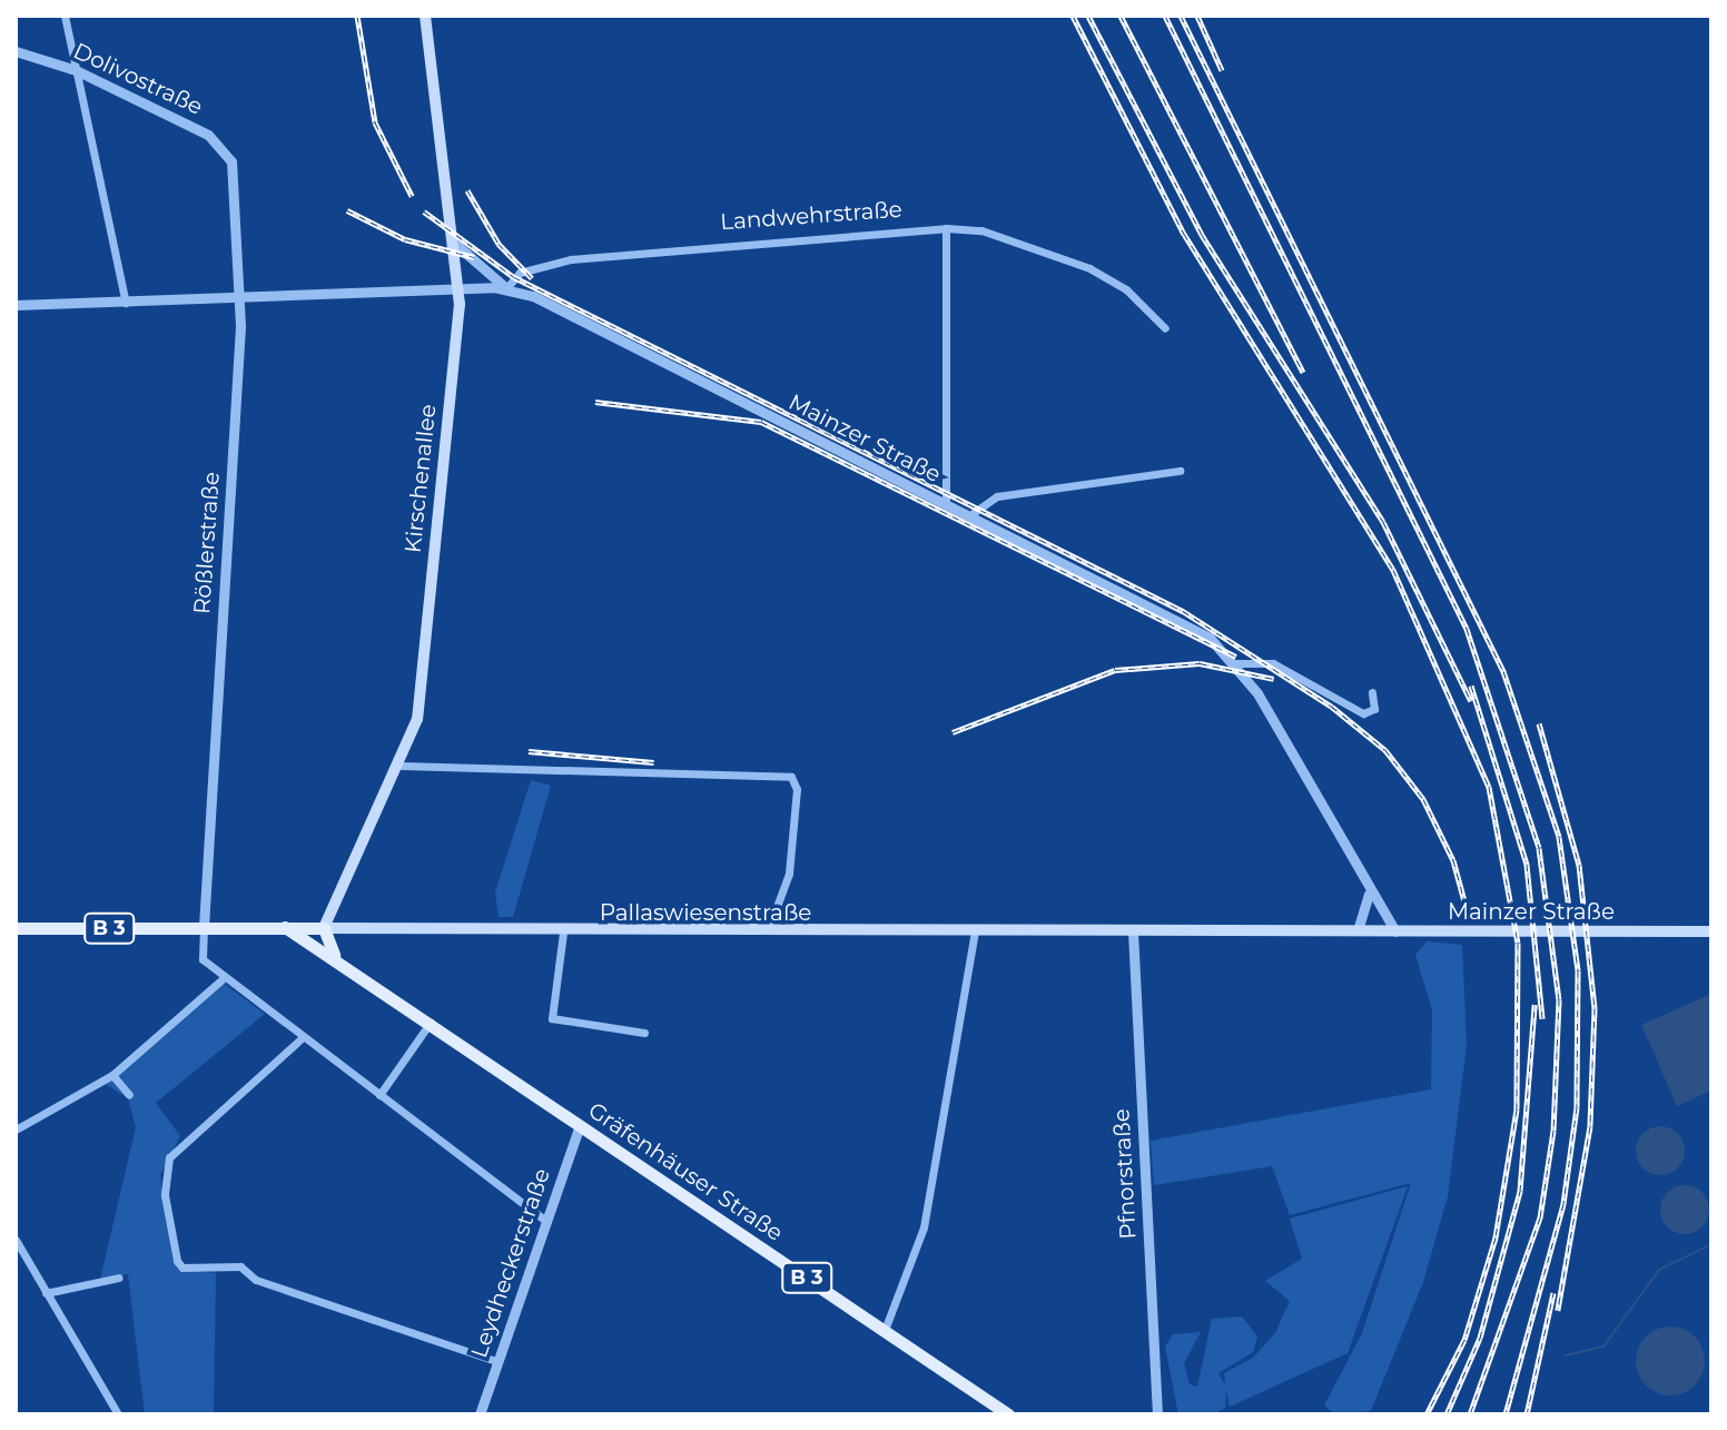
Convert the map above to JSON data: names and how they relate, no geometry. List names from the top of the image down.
{
  "streets": {
    "main road": [
      "Mainzer Straße",
      "Kirschenallee",
      "Pallaswiesenstraße",
      "B 3",
      "Gräfenhäuser Straße"
    ],
    "street": [
      "Dolivostraße",
      "Landwehrstraße",
      "Rößlerstraße",
      "Pfnorstraße",
      "Leydheckerstraße"
    ]
  },
  "crossings": [
    ["Dolivostraße", "Rößlerstraße"],
    ["Landwehrstraße", "Mainzer Straße"],
    ["Mainzer Straße", "Kirschenallee"],
    ["Mainzer Straße", "Pallaswiesenstraße"],
    ["Kirschenallee", "Pallaswiesenstraße"],
    ["Rößlerstraße", "Pallaswiesenstraße"],
    ["Pallaswiesenstraße", "Gräfenhäuser Straße"],
    ["Pallaswiesenstraße", "Pfnorstraße"],
    ["Gräfenhäuser Straße", "Leydheckerstraße"]
  ]
}
